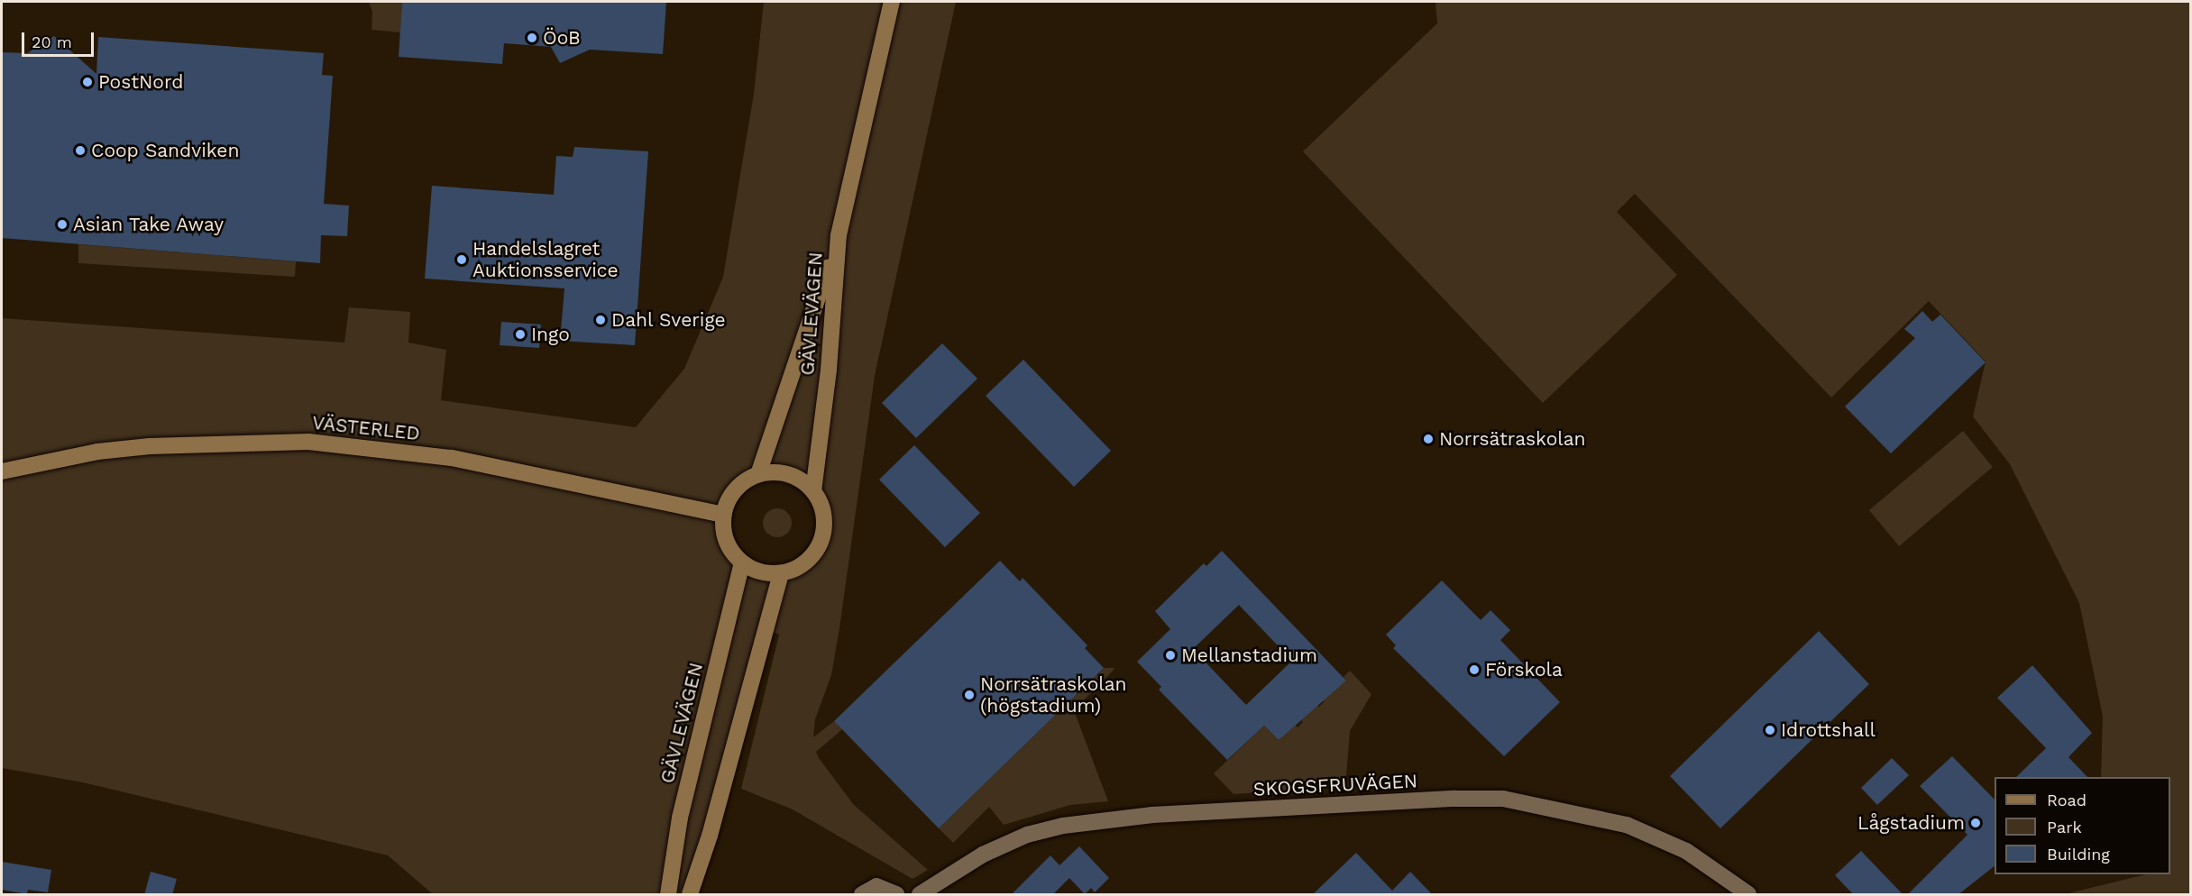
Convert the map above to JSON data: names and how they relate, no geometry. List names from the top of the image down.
{
  "streets": {
    "main road": ["GÄVLEVÄGEN", "VÄSTERLED"],
    "street": ["SKOGSFRUVÄGEN"]
  },
  "crossings": [
    ["GÄVLEVÄGEN", "VÄSTERLED"]
  ],
  "places": [
    "ÖoB",
    "PostNord",
    "Coop Sandviken",
    "Asian Take Away",
    "Handelslagret Auktionsservice",
    "Dahl Sverige",
    "Ingo",
    "Norrsätraskolan",
    "Mellanstadium",
    "Förskola",
    "Norrsätraskolan (högstadium)",
    "Idrottshall",
    "Lågstadium"
  ],
  "legend": ["Road", "Park", "Building"],
  "scale_bar": "20 m"
}
